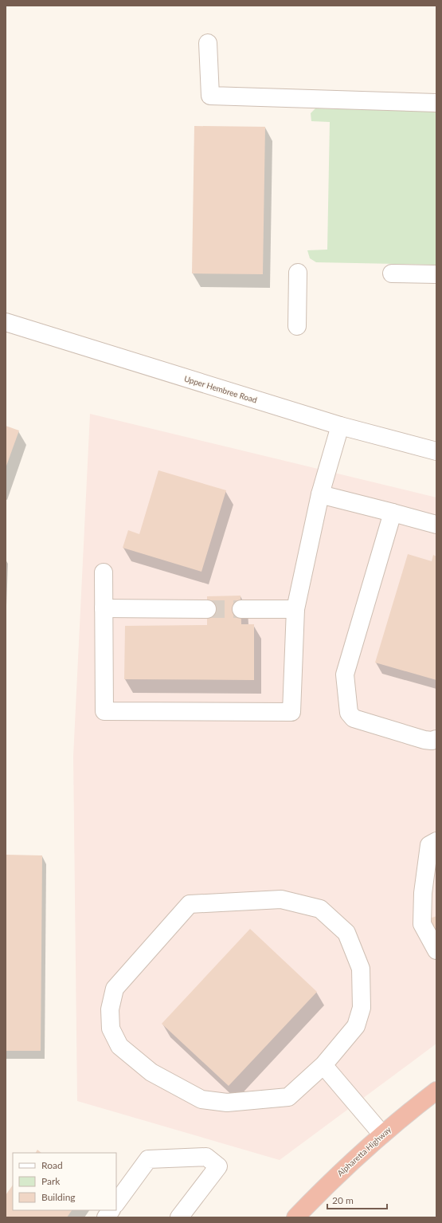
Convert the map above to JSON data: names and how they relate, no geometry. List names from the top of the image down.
{
  "streets": {
    "highway": ["Alpharetta Highway"],
    "street": ["Upper Hembree Road"]
  },
  "legend": ["Road", "Park", "Building"],
  "scale_bar": "20 m"
}
